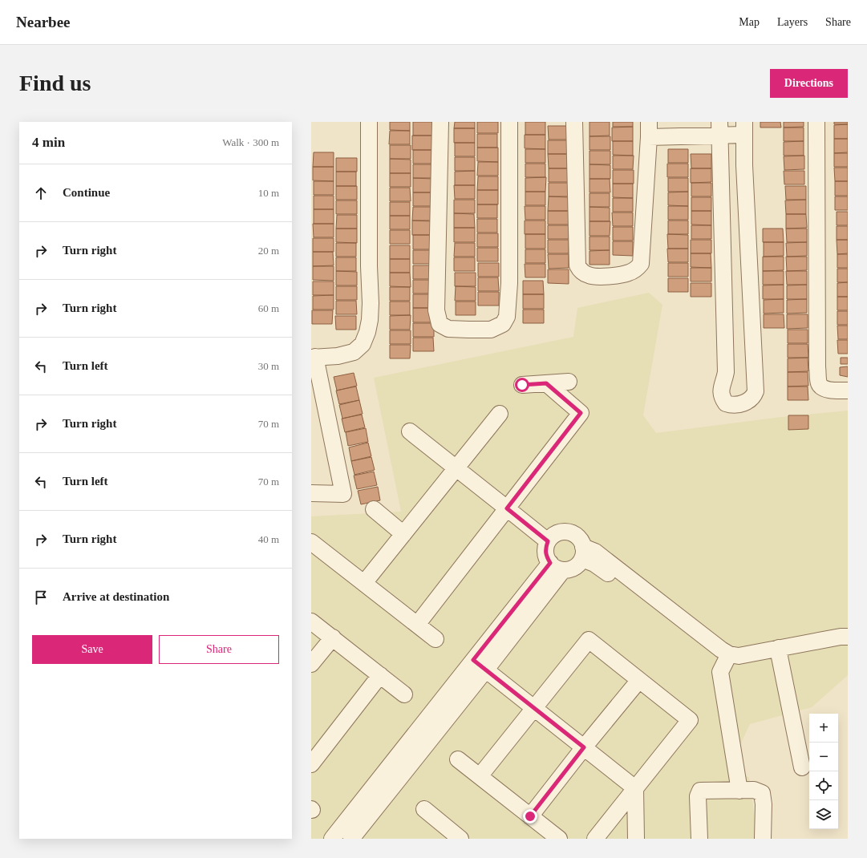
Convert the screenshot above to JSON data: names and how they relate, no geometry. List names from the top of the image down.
{
  "page": {
    "header": "Nearbee",
    "nav": ["Map", "Layers", "Share"],
    "buttons": [
      "Directions",
      ["Save", "Share"]
    ],
    "title": "Find us",
    "heading": ["4 min", "Walk · 300 m"],
    "list": [
      ["Continue", "10 m"],
      ["Turn right", "20 m"],
      ["Turn right", "60 m"],
      ["Turn left", "30 m"],
      ["Turn right", "70 m"],
      ["Turn left", "70 m"],
      ["Turn right", "40 m"],
      "Arrive at destination"
    ],
    "map_buttons": ["+", "−"]
  }
}
